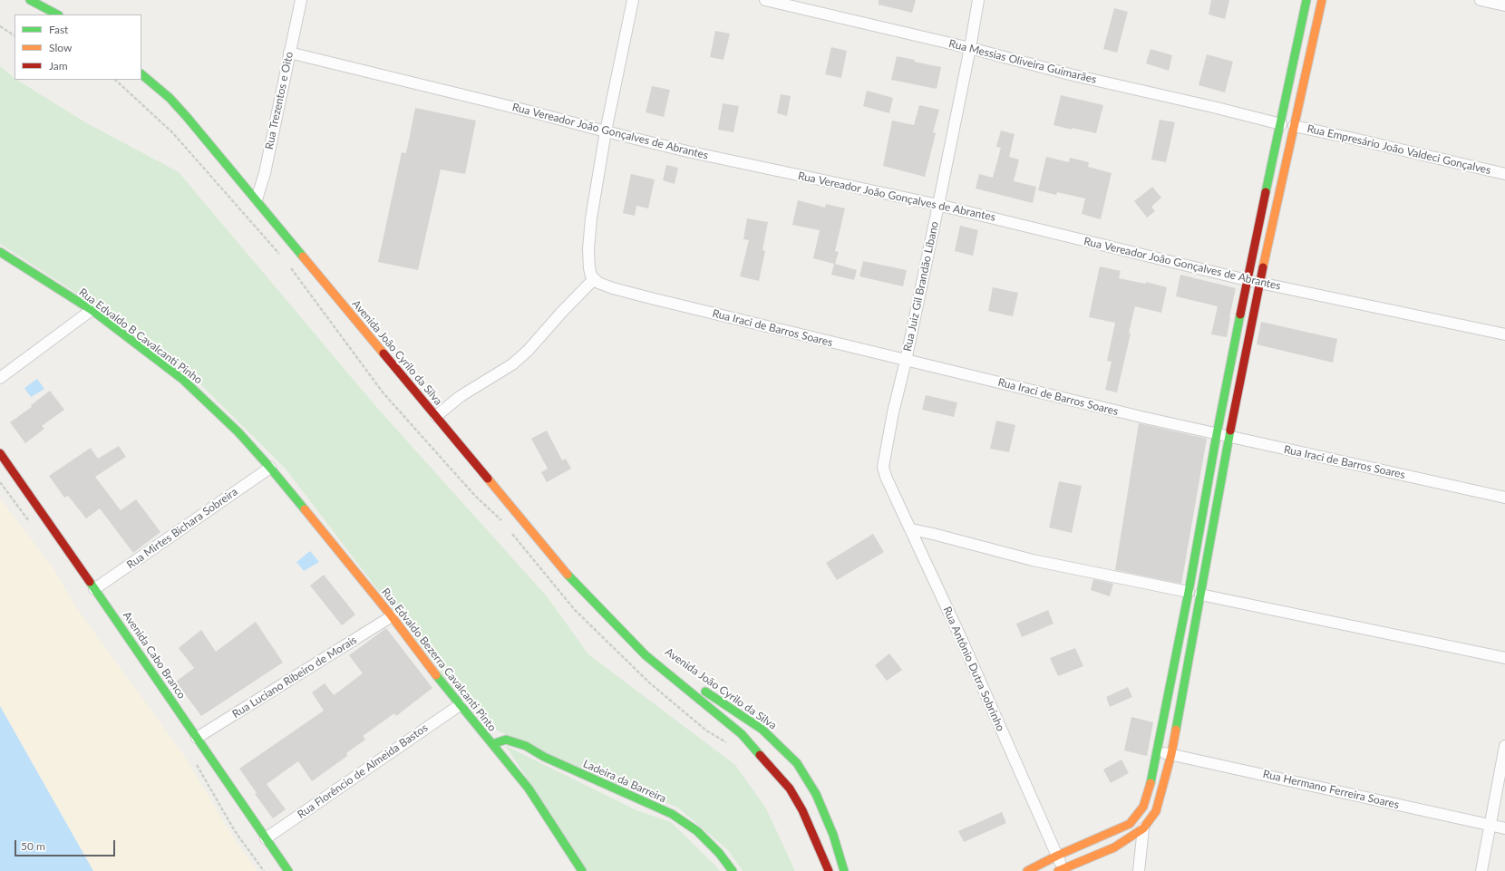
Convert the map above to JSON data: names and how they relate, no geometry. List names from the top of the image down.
{
  "streets": {
    "main road": [
      "Rua Edvaldo B Cavalcanti Pinho",
      "Avenida João Cyrilo da Silva",
      "Avenida Cabo Branco",
      "Rua Edvaldo Bezerra Cavalcanti Pinto",
      "Ladeira da Barreira"
    ],
    "street": [
      "Rua Messias Oliveira Guimarães",
      "Rua Trezentos e Oito",
      "Rua Vereador João Gonçalves de Abrantes",
      "Rua Empresário João Valdeci Gonçalves",
      "Rua Juiz Gil Brandão Líbano",
      "Rua Iraci de Barros Soares",
      "Rua Mirtes Bichara Sobreira",
      "Rua Antônio Dutra Sobrinho",
      "Rua Luciano Ribeiro de Morais",
      "Rua Florêncio de Almeida Bastos",
      "Rua Hermano Ferreira Soares"
    ]
  },
  "crossings": [
    ["Rua Messias Oliveira Guimarães", "Rua Juiz Gil Brandão Líbano"],
    ["Rua Trezentos e Oito", "Rua Vereador João Gonçalves de Abrantes"],
    ["Rua Trezentos e Oito", "Avenida João Cyrilo da Silva"],
    ["Rua Vereador João Gonçalves de Abrantes", "Rua Juiz Gil Brandão Líbano"],
    ["Rua Juiz Gil Brandão Líbano", "Rua Iraci de Barros Soares"],
    ["Rua Juiz Gil Brandão Líbano", "Rua Antônio Dutra Sobrinho"],
    ["Rua Edvaldo B Cavalcanti Pinho", "Rua Mirtes Bichara Sobreira"],
    ["Rua Edvaldo B Cavalcanti Pinho", "Rua Edvaldo Bezerra Cavalcanti Pinto"],
    ["Rua Mirtes Bichara Sobreira", "Avenida Cabo Branco"],
    ["Rua Mirtes Bichara Sobreira", "Rua Edvaldo Bezerra Cavalcanti Pinto"],
    ["Avenida Cabo Branco", "Rua Luciano Ribeiro de Morais"],
    ["Avenida Cabo Branco", "Rua Florêncio de Almeida Bastos"],
    ["Rua Edvaldo Bezerra Cavalcanti Pinto", "Rua Luciano Ribeiro de Morais"],
    ["Rua Edvaldo Bezerra Cavalcanti Pinto", "Rua Florêncio de Almeida Bastos"],
    ["Rua Edvaldo Bezerra Cavalcanti Pinto", "Ladeira da Barreira"]
  ],
  "legend": ["Fast", "Slow", "Jam"],
  "scale_bar": "50 m"
}
